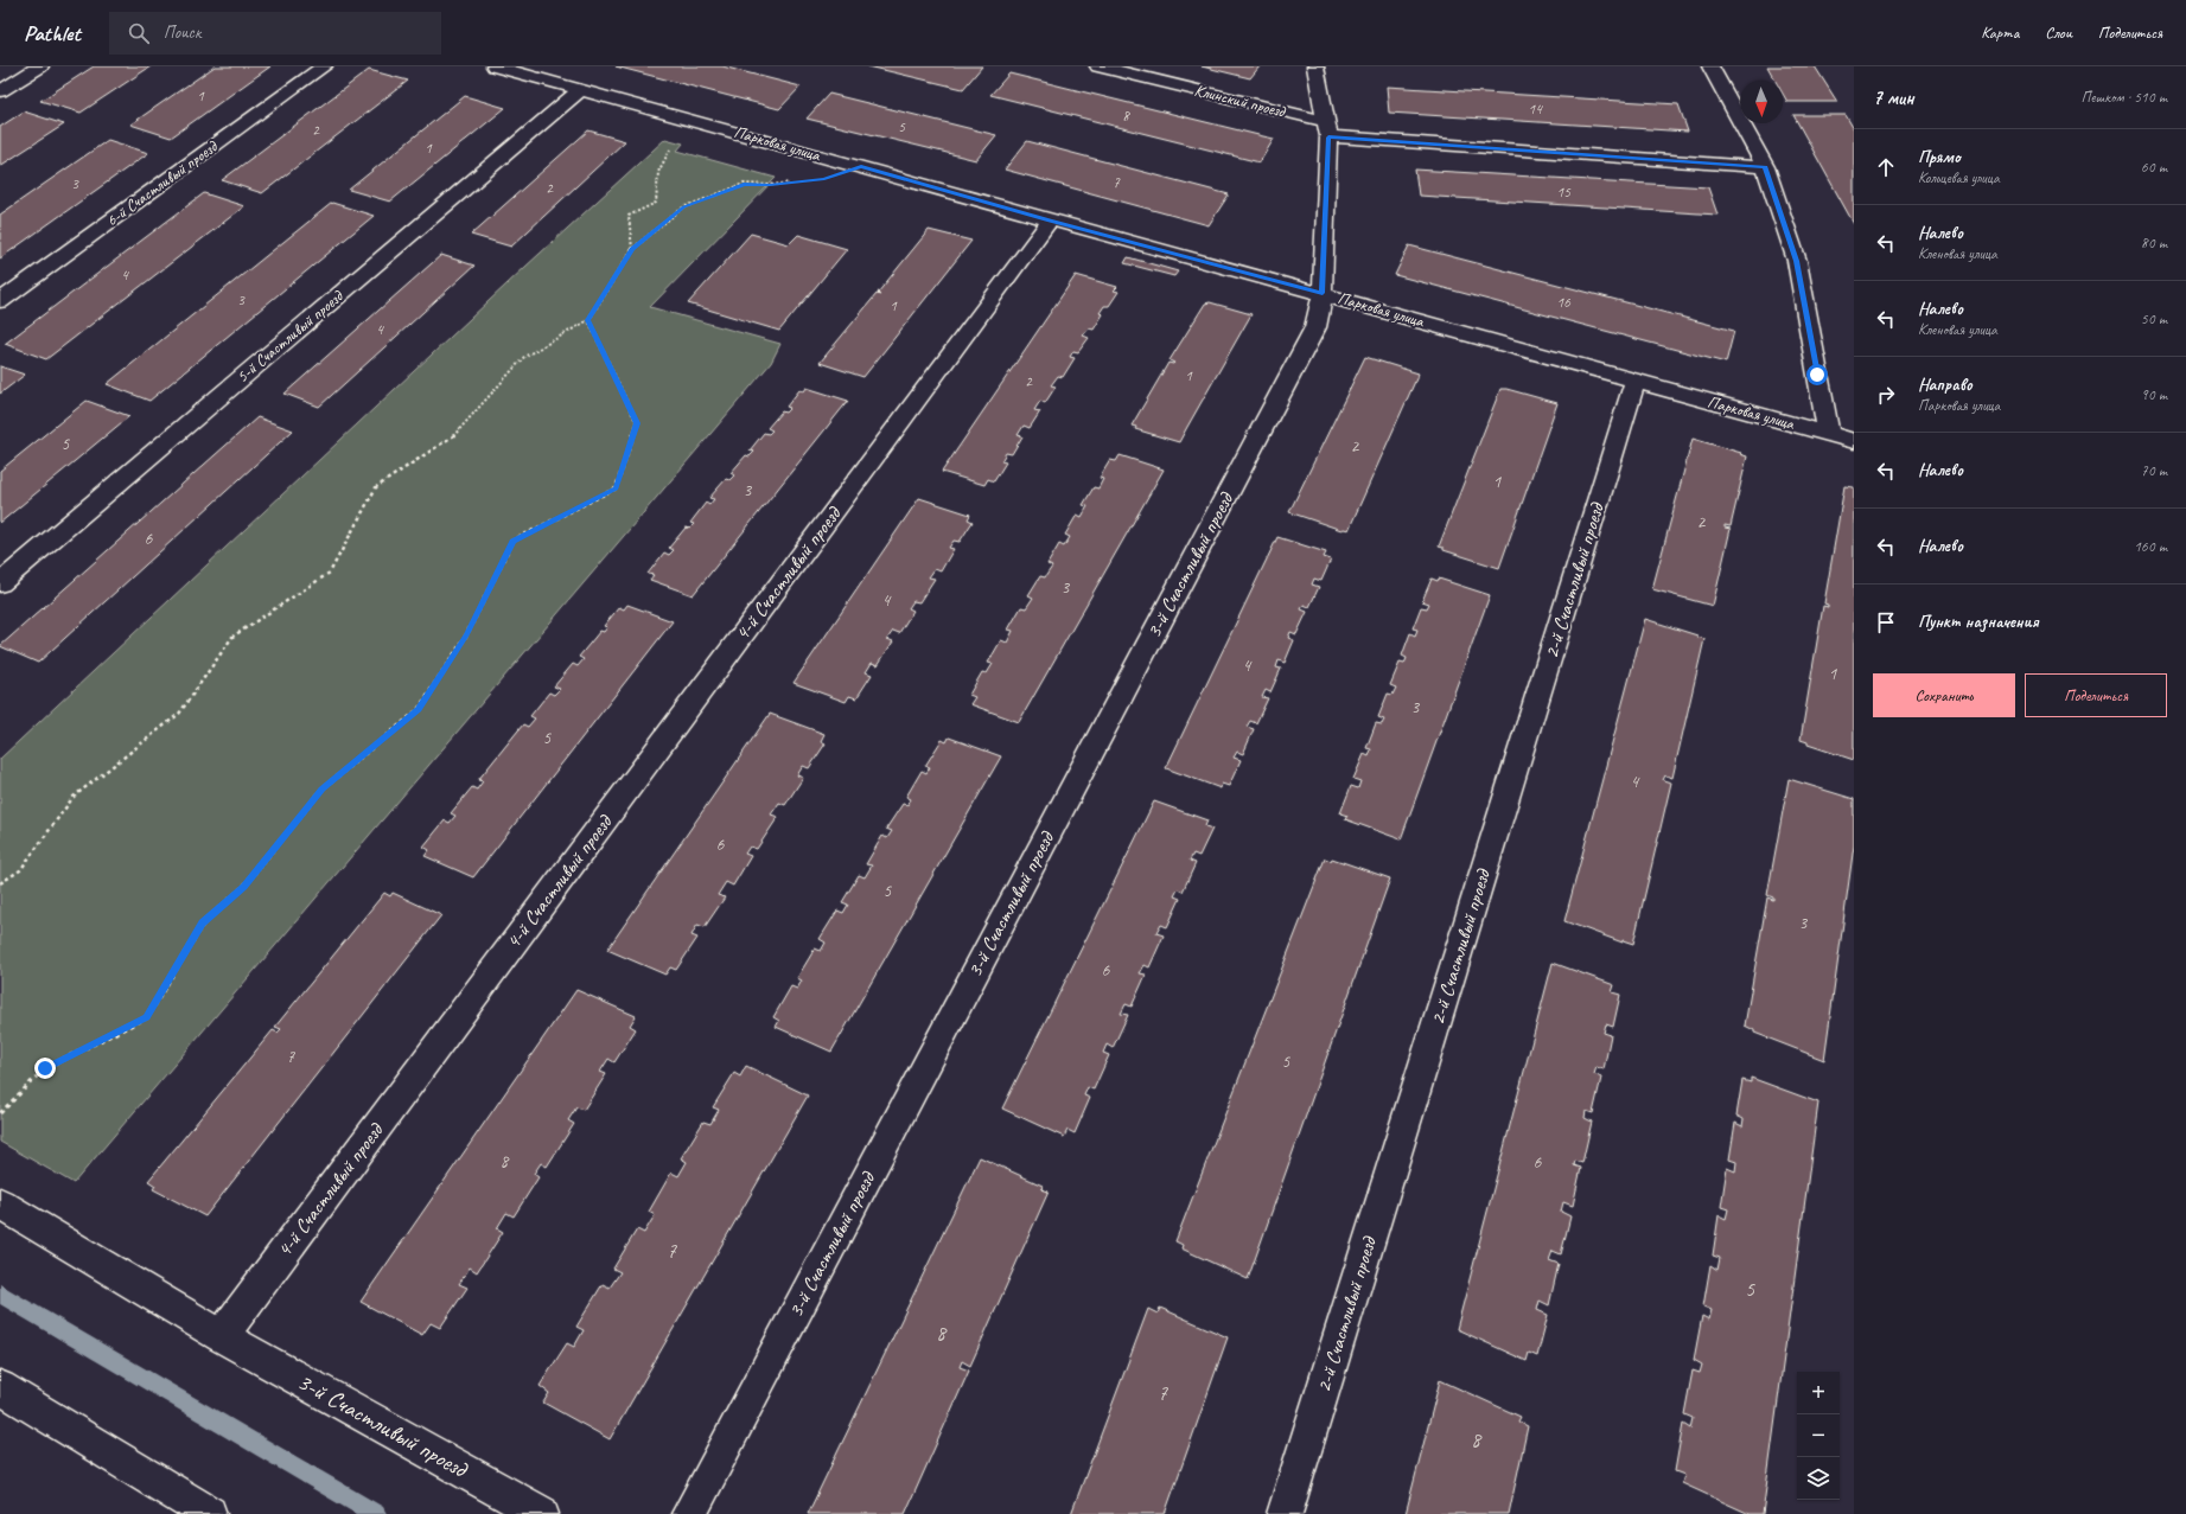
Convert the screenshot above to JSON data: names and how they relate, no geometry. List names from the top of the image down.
{
  "streets": {
    "street": [
      "Клинский проезд",
      "Парковая улица",
      "6-й Счастливый проезд",
      "5-й Счастливый проезд",
      "3-й Счастливый проезд",
      "4-й Счастливый проезд",
      "2-й Счастливый проезд"
    ]
  },
  "crossings": [
    ["Клинский проезд", "3-й Счастливый проезд"],
    ["Парковая улица", "5-й Счастливый проезд"],
    ["Парковая улица", "3-й Счастливый проезд"],
    ["Парковая улица", "4-й Счастливый проезд"],
    ["Парковая улица", "2-й Счастливый проезд"],
    ["3-й Счастливый проезд", "4-й Счастливый проезд"]
  ],
  "house_numbers": [
    "1",
    "14",
    "8",
    "5",
    "2",
    "1",
    "7",
    "3",
    "2",
    "15",
    "4",
    "3",
    "16",
    "1",
    "4",
    "1",
    "2",
    "5",
    "2",
    "1",
    "3",
    "2",
    "6",
    "3",
    "4",
    "4",
    "1",
    "3",
    "5",
    "4",
    "6",
    "5",
    "3",
    "6",
    "7",
    "5",
    "8",
    "6",
    "7",
    "5",
    "8",
    "7",
    "8"
  ],
  "north": "bottom",
  "page": {
    "header": "Pathlet",
    "search": "Поиск",
    "nav": ["Карта", "Слои", "Поделиться"],
    "heading": ["7 мин", "Пешком · 510 m"],
    "list": [
      ["Прямо", "Кольцевая улица", "60 m"],
      ["Налево", "Кленовая улица", "80 m"],
      ["Налево", "Кленовая улица", "50 m"],
      ["Направо", "Парковая улица", "90 m"],
      ["Налево", "70 m"],
      ["Налево", "160 m"],
      "Пункт назначения"
    ],
    "buttons": ["Сохранить", "Поделиться"],
    "map_buttons": ["+", "−"]
  }
}
